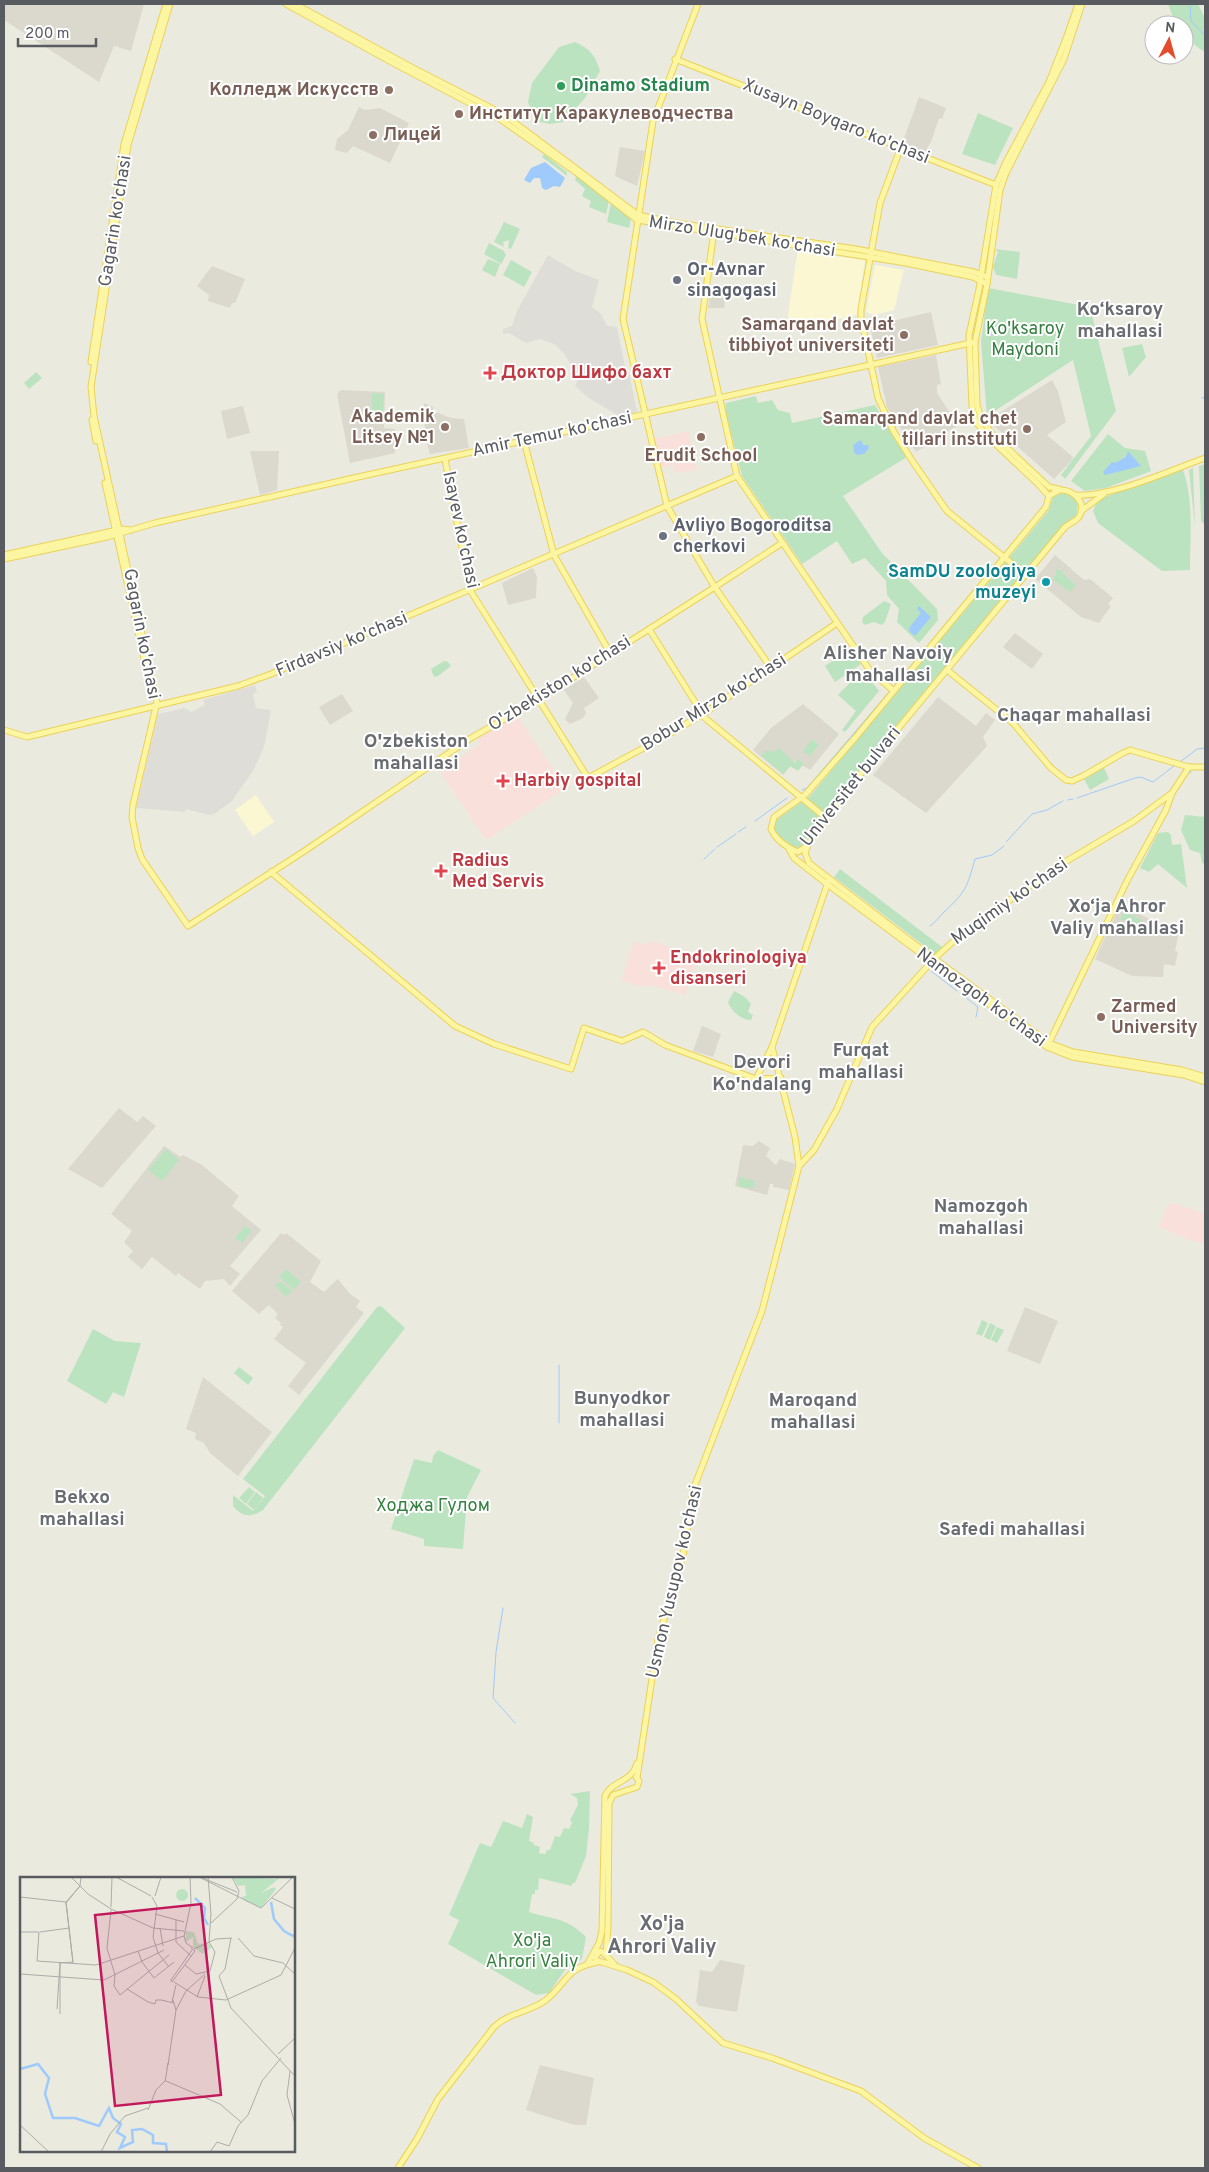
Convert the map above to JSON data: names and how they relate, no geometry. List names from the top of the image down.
{
  "streets": {
    "main road": [
      "Xusayn Boyqaro ko'chasi",
      "Gagarin ko'chasi",
      "Mirzo Ulug'bek ko'chasi",
      "Amir Temur ko'chasi",
      "Isayev ko'chasi",
      "Firdavsiy ko'chasi",
      "O'zbekiston ko'chasi",
      "Bobur Mirzo ko'chasi",
      "Universitet bulvari",
      "Muqimiy ko'chasi",
      "Namozgoh ko'chasi",
      "Usmon Yusupov ko'chasi"
    ]
  },
  "crossings": [
    ["Gagarin ko'chasi", "Amir Temur ko'chasi"],
    ["Gagarin ko'chasi", "Firdavsiy ko'chasi"],
    ["Gagarin ko'chasi", "O'zbekiston ko'chasi"],
    ["Amir Temur ko'chasi", "Isayev ko'chasi"],
    ["Isayev ko'chasi", "Firdavsiy ko'chasi"],
    ["Isayev ko'chasi", "O'zbekiston ko'chasi"],
    ["Isayev ko'chasi", "Bobur Mirzo ko'chasi"],
    ["Universitet bulvari", "Namozgoh ko'chasi"],
    ["Muqimiy ko'chasi", "Namozgoh ko'chasi"],
    ["Muqimiy ko'chasi", "Usmon Yusupov ko'chasi"]
  ],
  "districts": [
    "Ko‘ksaroy mahallasi",
    "Alisher Navoiy mahallasi",
    "Chaqar mahallasi",
    "O'zbekiston mahallasi",
    "Xo‘ja Ahror Valiy mahallasi",
    "Furqat mahallasi",
    "Devori Ko'ndalang",
    "Namozgoh mahallasi",
    "Bunyodkor mahallasi",
    "Maroqand mahallasi",
    "Bekxo mahallasi",
    "Safedi mahallasi",
    "Xo'ja Ahrori Valiy"
  ],
  "parks": ["Ko'ksaroy Maydoni", "Ходжа Гулом", "Xo'ja Ahrori Valiy"],
  "places": {
    "other": [
      "Dinamo Stadium",
      "Колледж Искусств",
      "Институт Каракулеводчества",
      "Лицей",
      "Or-Avnar sinagogasi",
      "Samarqand davlat tibbiyot universiteti",
      "Akademik Litsey №1",
      "Samarqand davlat chet tillari instituti",
      "Erudit School",
      "Avliyo Bogoroditsa cherkovi",
      "SamDU zoologiya muzeyi",
      "Zarmed University"
    ],
    "health": [
      "Доктор Шифо бахт",
      "Harbiy gospital",
      "Radius Med Servis",
      "Endokrinologiya disanseri"
    ]
  },
  "scale_bar": "200 m",
  "north": "top"
}
